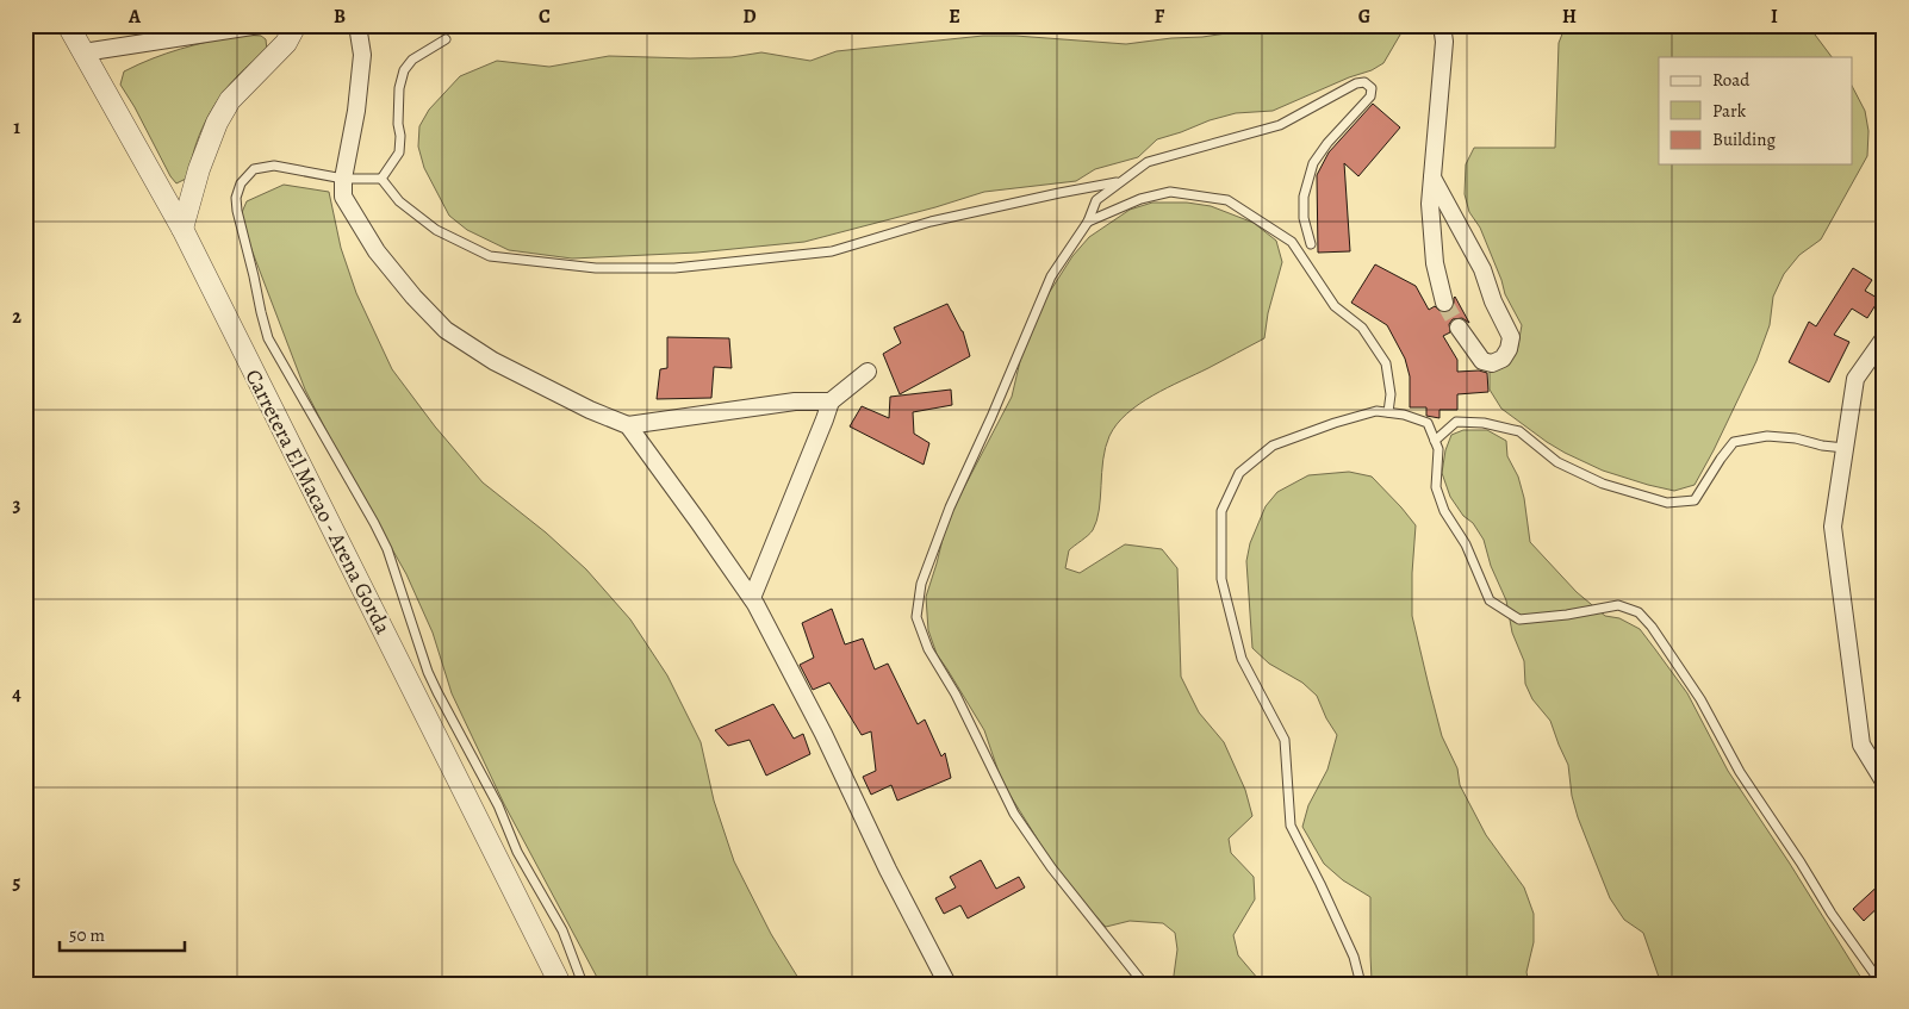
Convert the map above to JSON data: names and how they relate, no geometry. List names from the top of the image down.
{
  "streets": {
    "street": ["Carretera El Macao - Arena Gorda"]
  },
  "legend": ["Road", "Park", "Building"],
  "scale_bar": "50 m",
  "grid": {
    "columns": [
      "A",
      "B",
      "C",
      "D",
      "E",
      "F",
      "G",
      "H",
      "I"
    ],
    "rows": [
      "1",
      "2",
      "3",
      "4",
      "5"
    ]
  }
}
